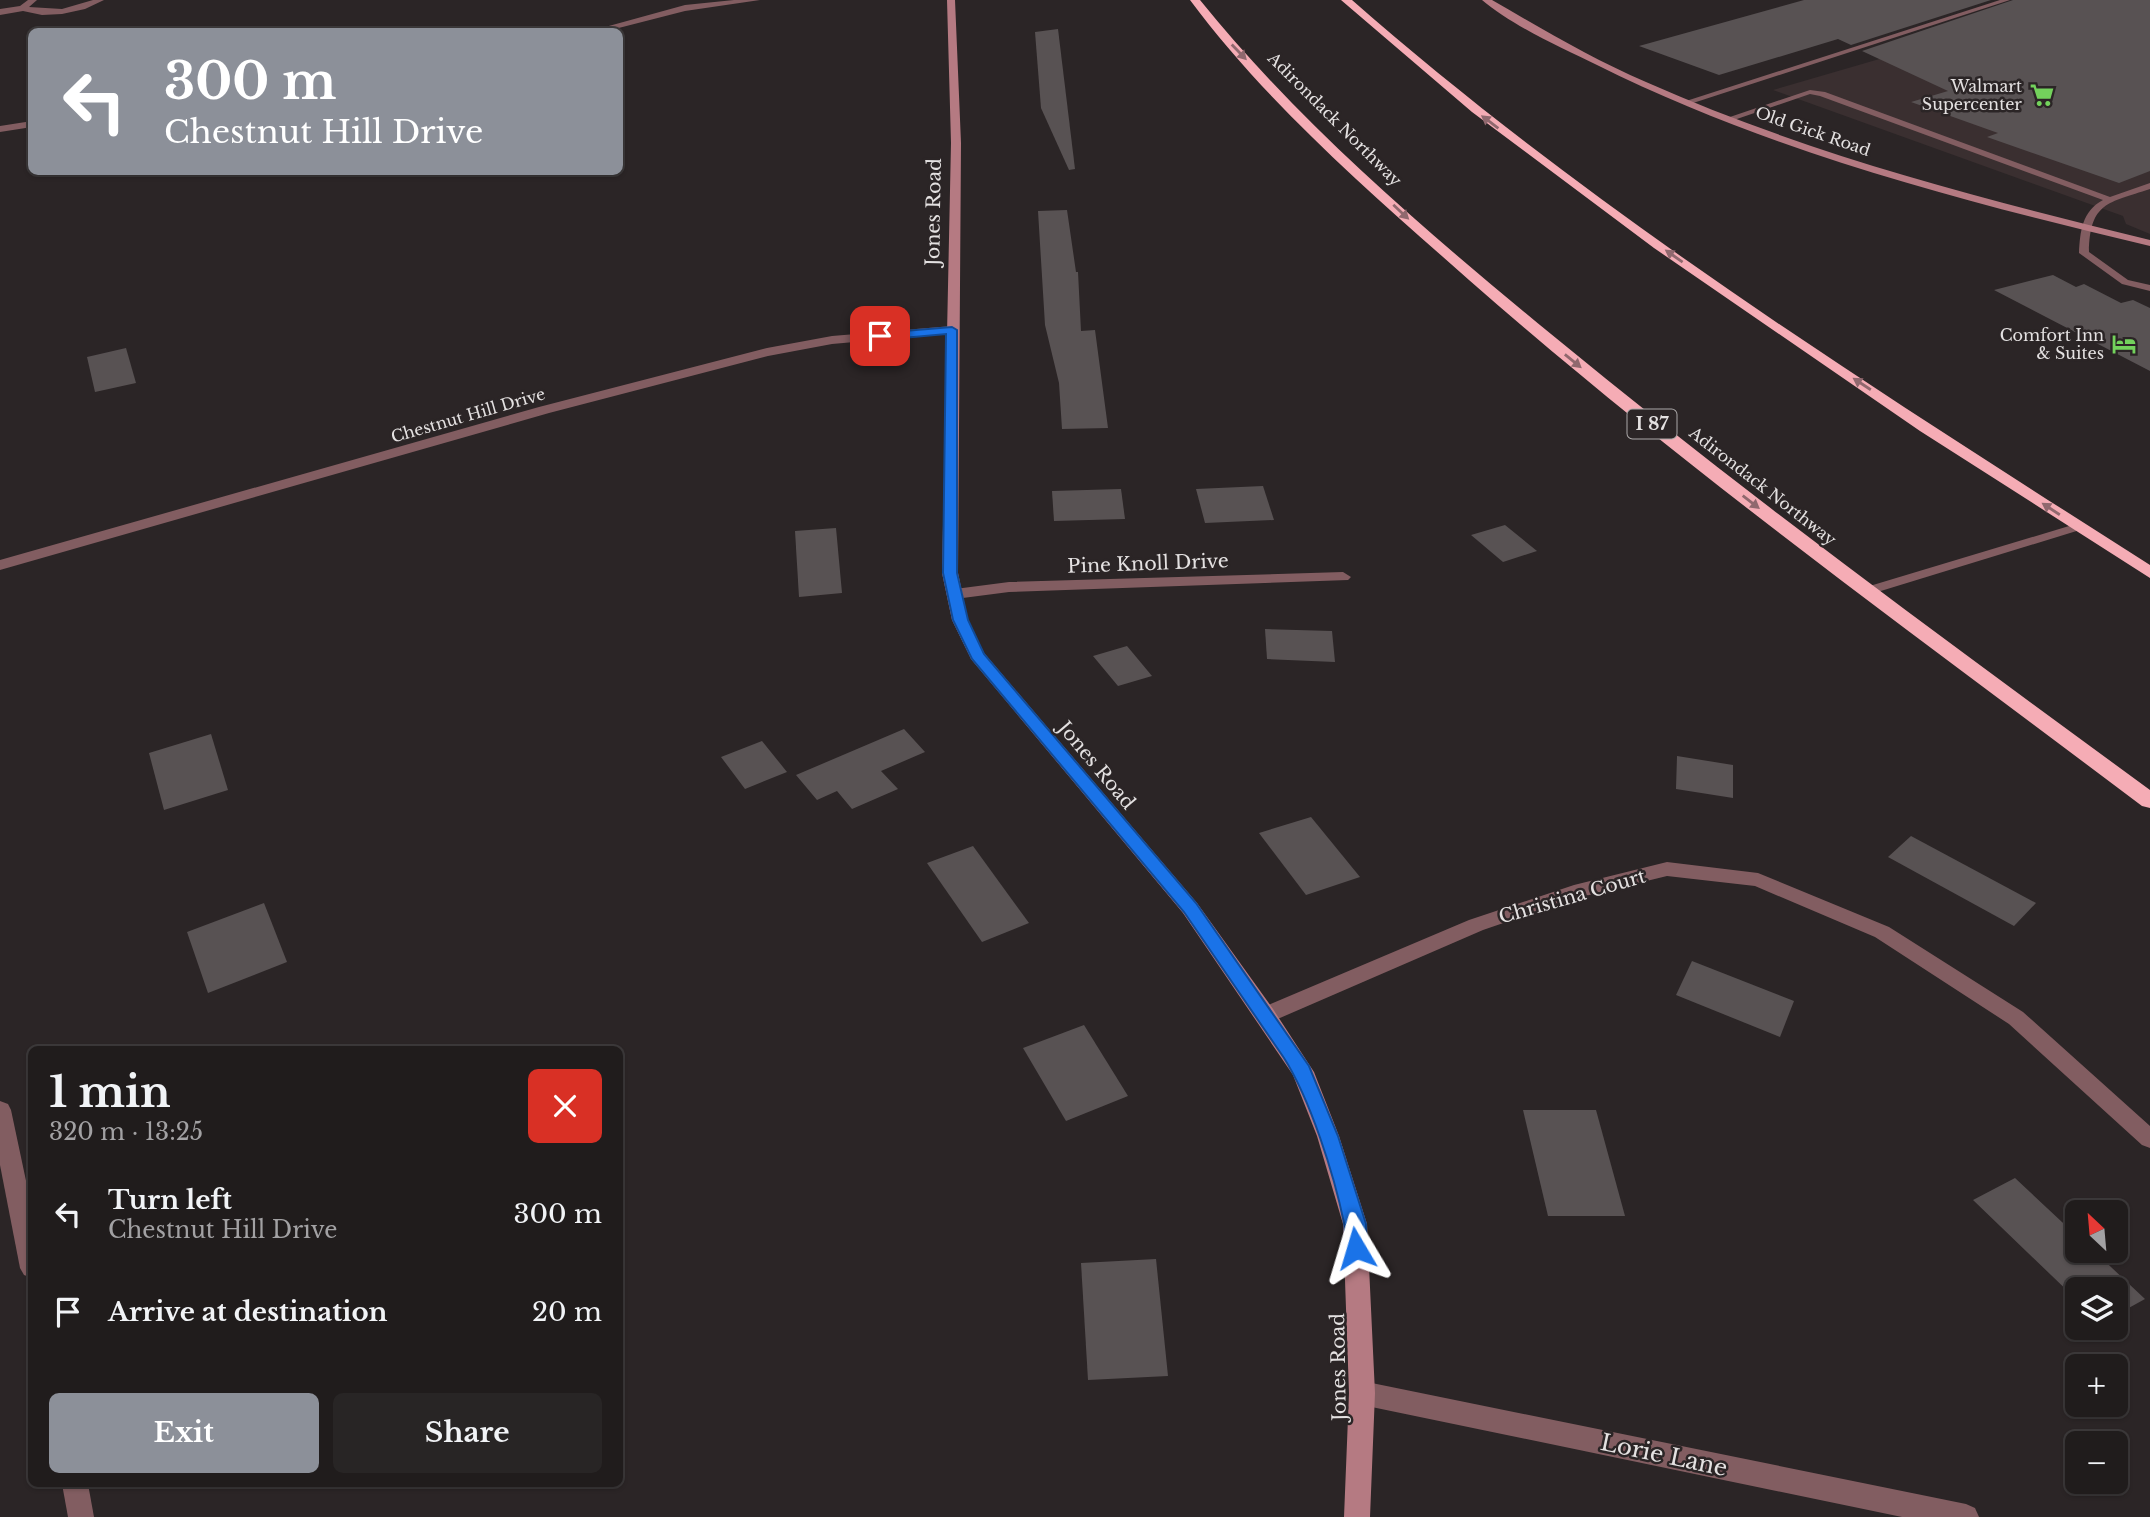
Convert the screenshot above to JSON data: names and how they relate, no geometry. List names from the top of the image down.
{
  "streets": {
    "highway": ["Adirondack Northway", "I 87"],
    "street": [
      "Old Gick Road",
      "Jones Road",
      "Chestnut Hill Drive",
      "Pine Knoll Drive",
      "Christina Court",
      "Lorie Lane"
    ]
  },
  "crossings": [
    ["Jones Road", "Chestnut Hill Drive"],
    ["Jones Road", "Pine Knoll Drive"],
    ["Jones Road", "Christina Court"],
    ["Jones Road", "Lorie Lane"]
  ],
  "places": {
    "supermarket": ["Walmart Supercenter"],
    "hotel": ["Comfort Inn & Suites"]
  },
  "north": "top left",
  "page": {
    "turn": ["300 m", "Chestnut Hill Drive"],
    "heading": ["1 min", "320 m · 13:25"],
    "list": [
      {
        "name": "Turn left",
        "note": "Chestnut Hill Drive",
        "value": "300 m"
      },
      {
        "name": "Arrive at destination",
        "value": "20 m"
      }
    ],
    "map_buttons": ["+", "−"],
    "buttons": ["Exit", "Share"]
  }
}
